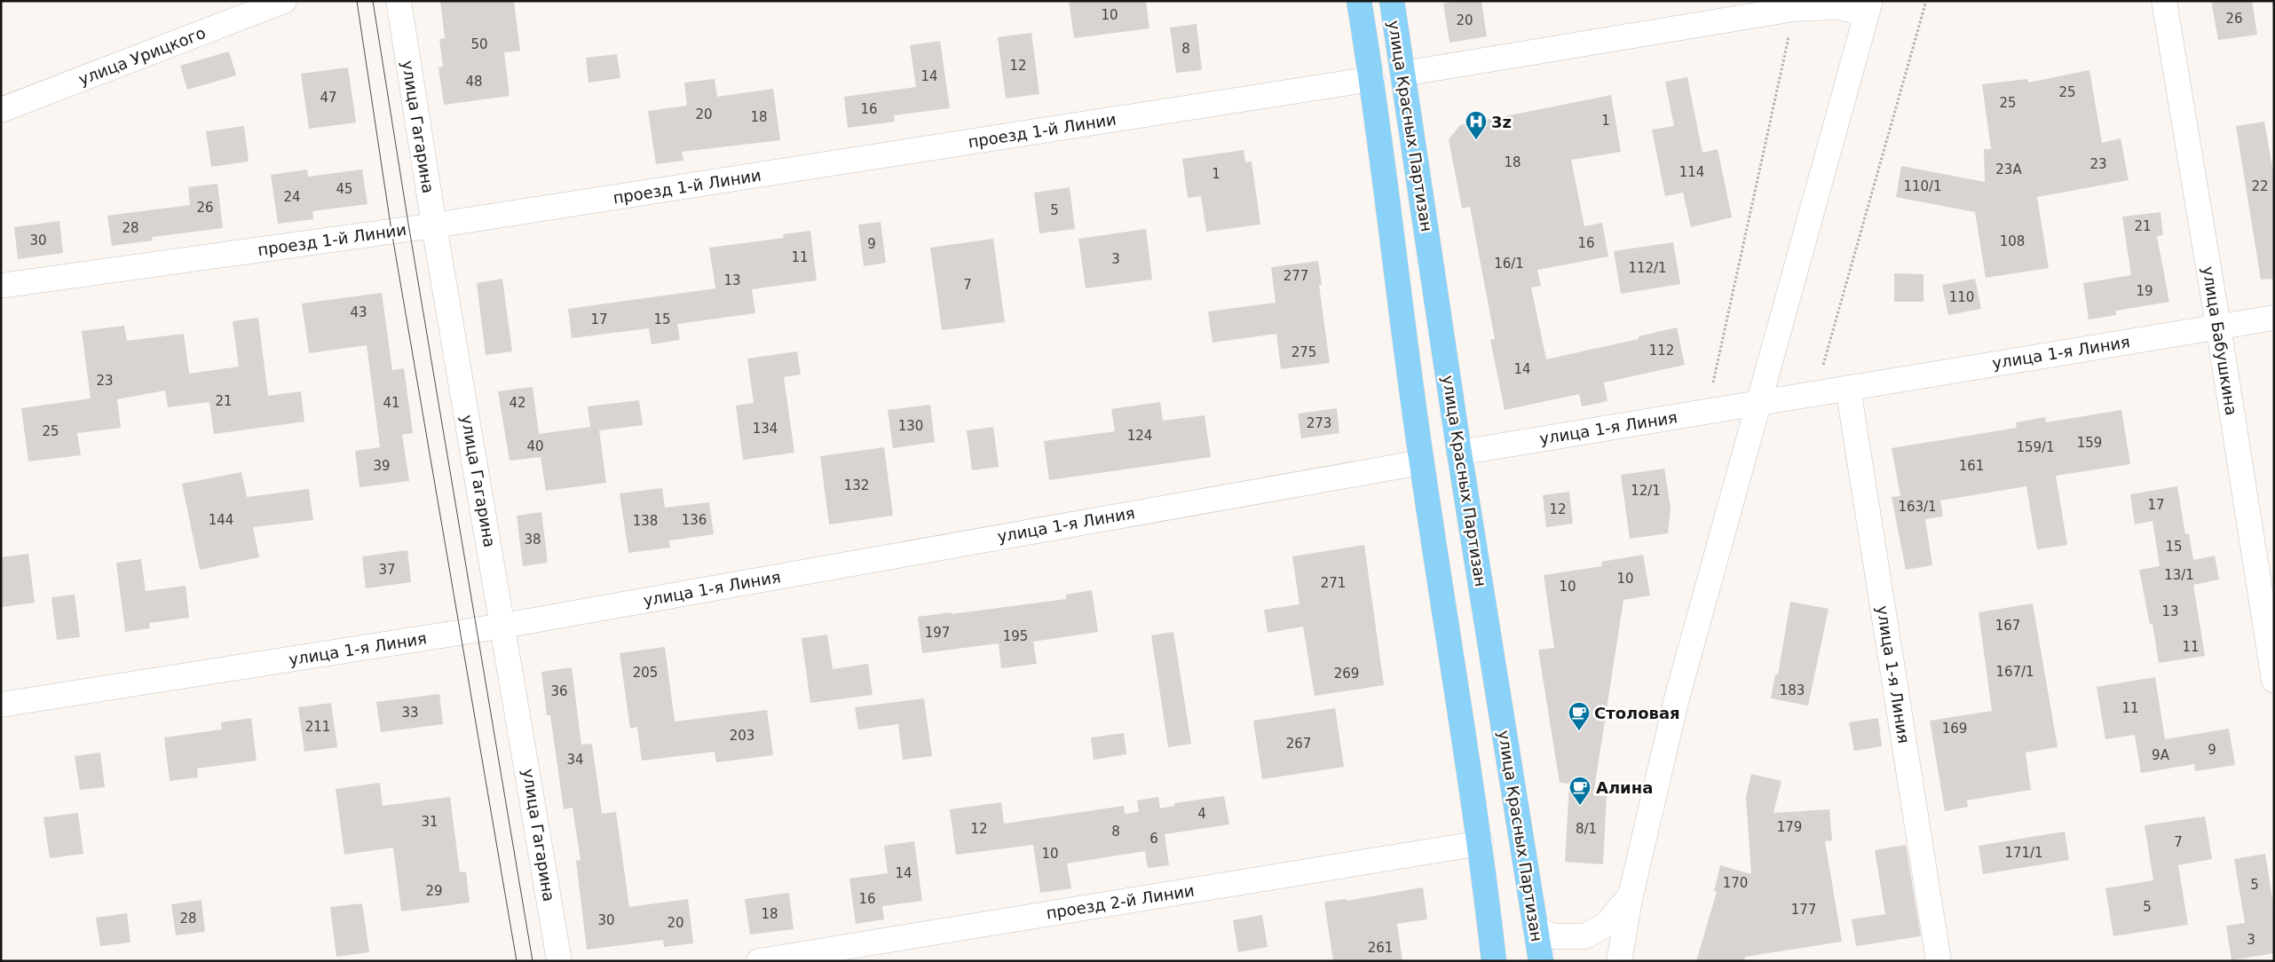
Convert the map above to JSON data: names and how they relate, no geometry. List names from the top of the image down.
{
  "streets": {
    "highway": ["улица Красных Партизан"],
    "street": [
      "улица Урицкого",
      "улица Гагарина",
      "проезд 1-й Линии",
      "улица Бабушкина",
      "улица 1-я Линия",
      "проезд 2-й Линии"
    ]
  },
  "crossings": [
    ["улица Красных Партизан", "проезд 1-й Линии"],
    ["улица Красных Партизан", "улица 1-я Линия"],
    ["улица Красных Партизан", "проезд 2-й Линии"],
    ["улица Гагарина", "проезд 1-й Линии"],
    ["улица Гагарина", "улица 1-я Линия"],
    ["улица Бабушкина", "улица 1-я Линия"]
  ],
  "places": {
    "hospital": ["3z"],
    "cafe": ["Столовая", "Алина"]
  },
  "house_numbers": [
    "10",
    "26",
    "20",
    "50",
    "8",
    "12",
    "14",
    "48",
    "25",
    "47",
    "25",
    "16",
    "20",
    "18",
    "1",
    "18",
    "23",
    "23А",
    "114",
    "1",
    "110/1",
    "22",
    "45",
    "24",
    "26",
    "5",
    "21",
    "28",
    "30",
    "108",
    "16",
    "9",
    "11",
    "3",
    "16/1",
    "112/1",
    "277",
    "13",
    "7",
    "19",
    "110",
    "43",
    "17",
    "15",
    "112",
    "275",
    "14",
    "23",
    "21",
    "41",
    "42",
    "273",
    "130",
    "134",
    "25",
    "124",
    "159",
    "40",
    "159/1",
    "39",
    "161",
    "132",
    "12/1",
    "17",
    "163/1",
    "12",
    "144",
    "136",
    "138",
    "38",
    "15",
    "37",
    "13/1",
    "10",
    "271",
    "10",
    "13",
    "167",
    "197",
    "195",
    "11",
    "167/1",
    "205",
    "269",
    "183",
    "36",
    "11",
    "33",
    "211",
    "169",
    "203",
    "267",
    "9",
    "9А",
    "34",
    "4",
    "31",
    "179",
    "12",
    "8/1",
    "8",
    "6",
    "7",
    "171/1",
    "10",
    "14",
    "170",
    "5",
    "29",
    "16",
    "5",
    "177",
    "18",
    "28",
    "30",
    "20",
    "3",
    "261"
  ]
}
